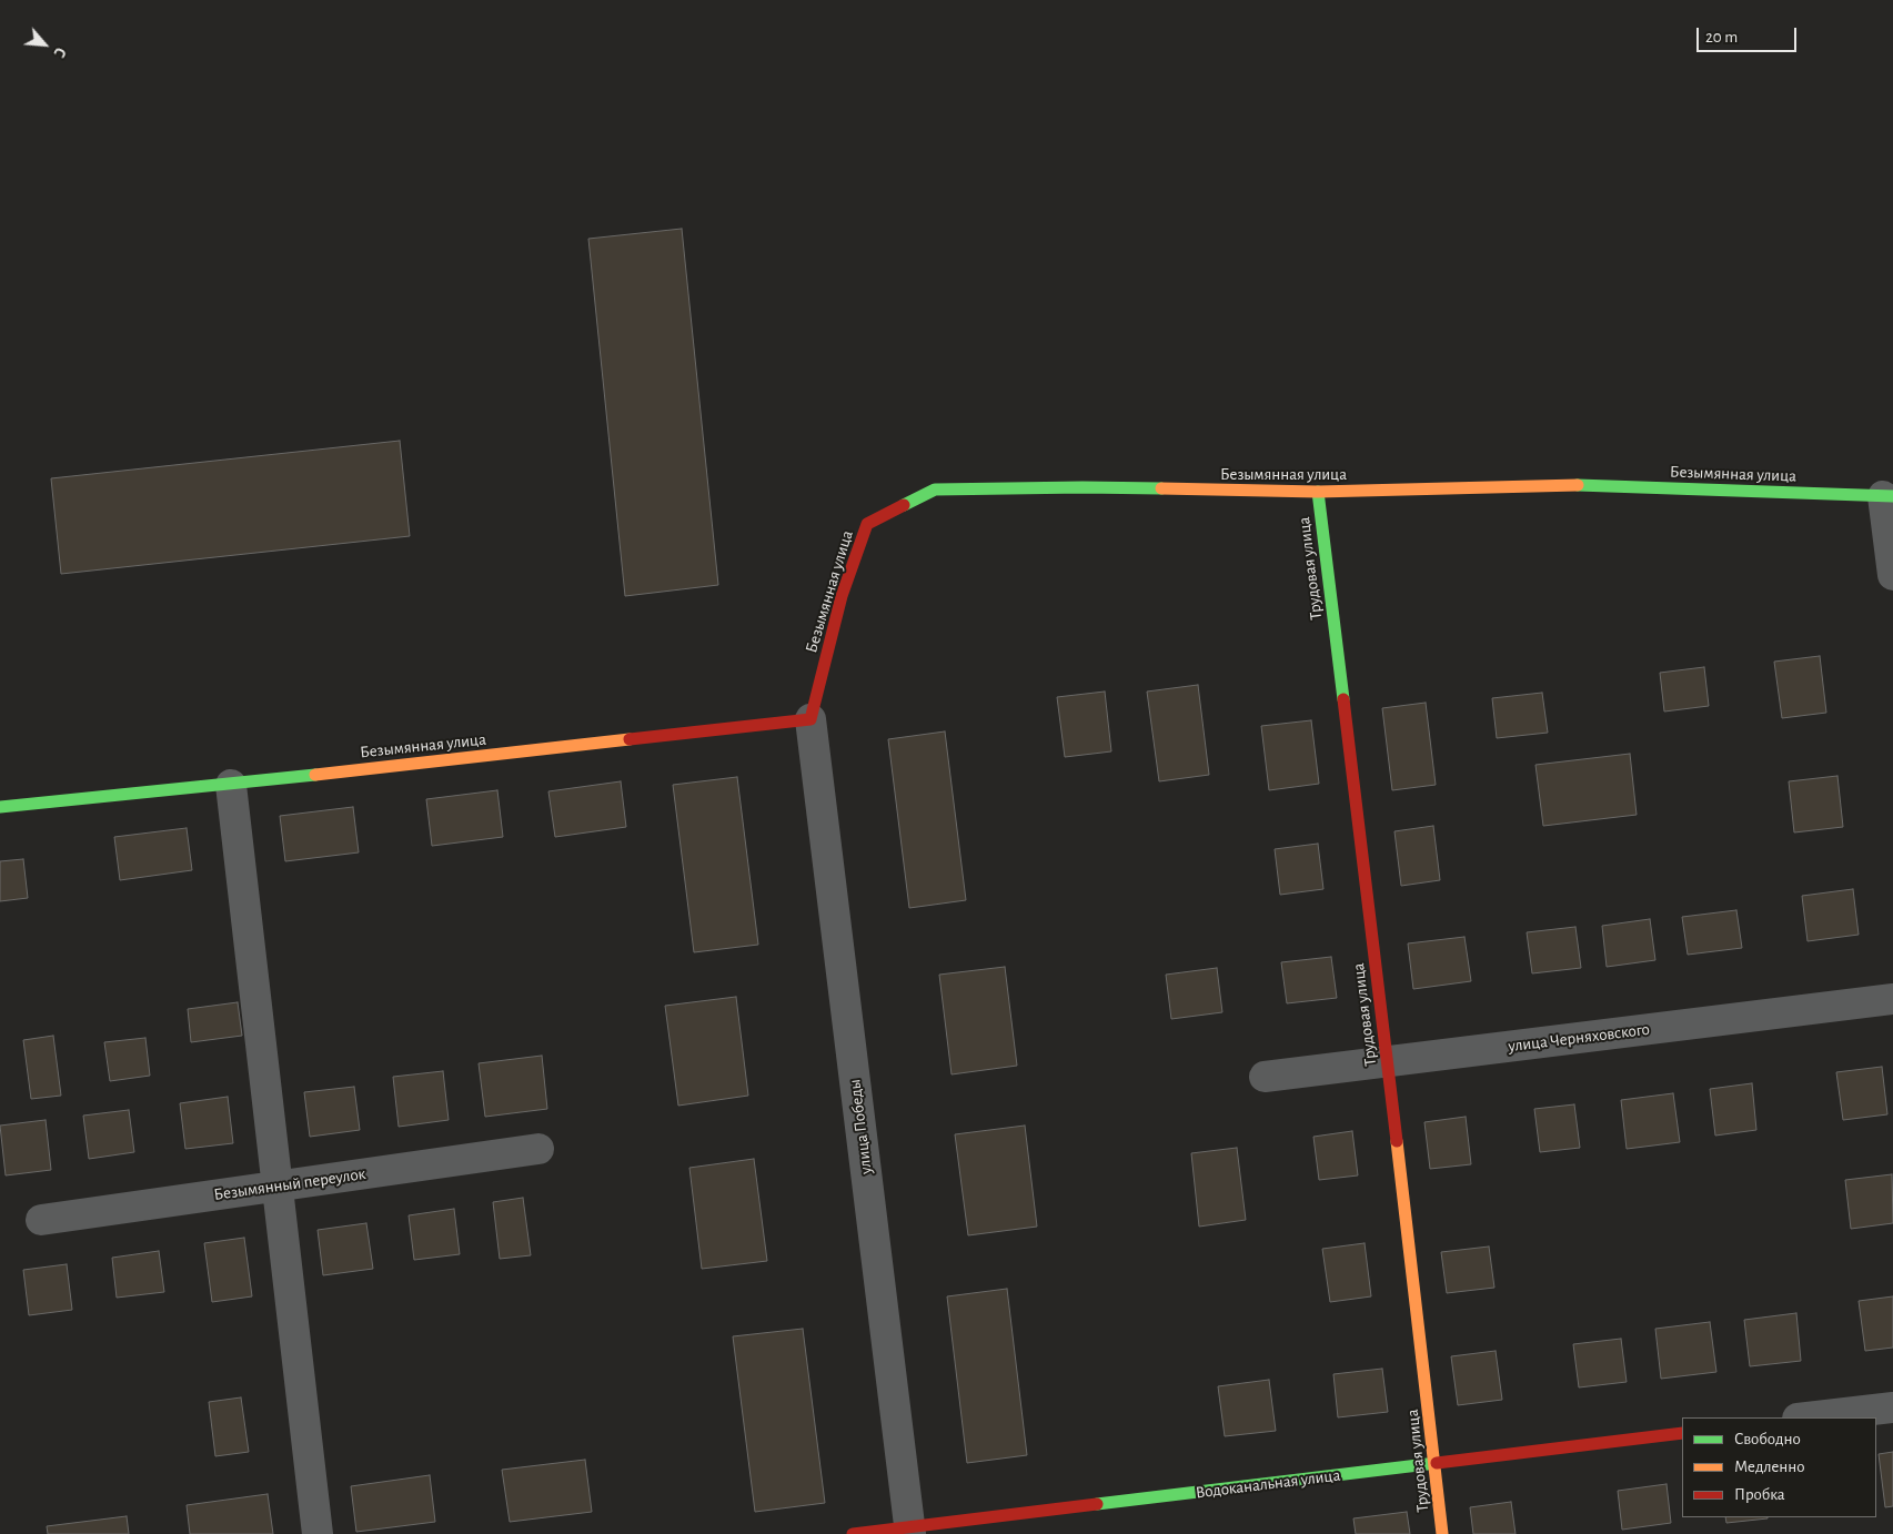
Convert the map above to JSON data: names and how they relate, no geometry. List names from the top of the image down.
{
  "streets": {
    "street": [
      "Безымянная улица",
      "Трудовая улица",
      "улица Черняховского",
      "улица Победы",
      "Безымянный переулок",
      "Водоканальная улица"
    ]
  },
  "crossings": [
    ["Безымянная улица", "Трудовая улица"],
    ["Безымянная улица", "улица Победы"],
    ["Трудовая улица", "улица Черняховского"],
    ["Трудовая улица", "Водоканальная улица"],
    ["улица Победы", "Водоканальная улица"]
  ],
  "legend": ["Свободно", "Медленно", "Пробка"],
  "scale_bar": "20 m",
  "north": "bottom right"
}
